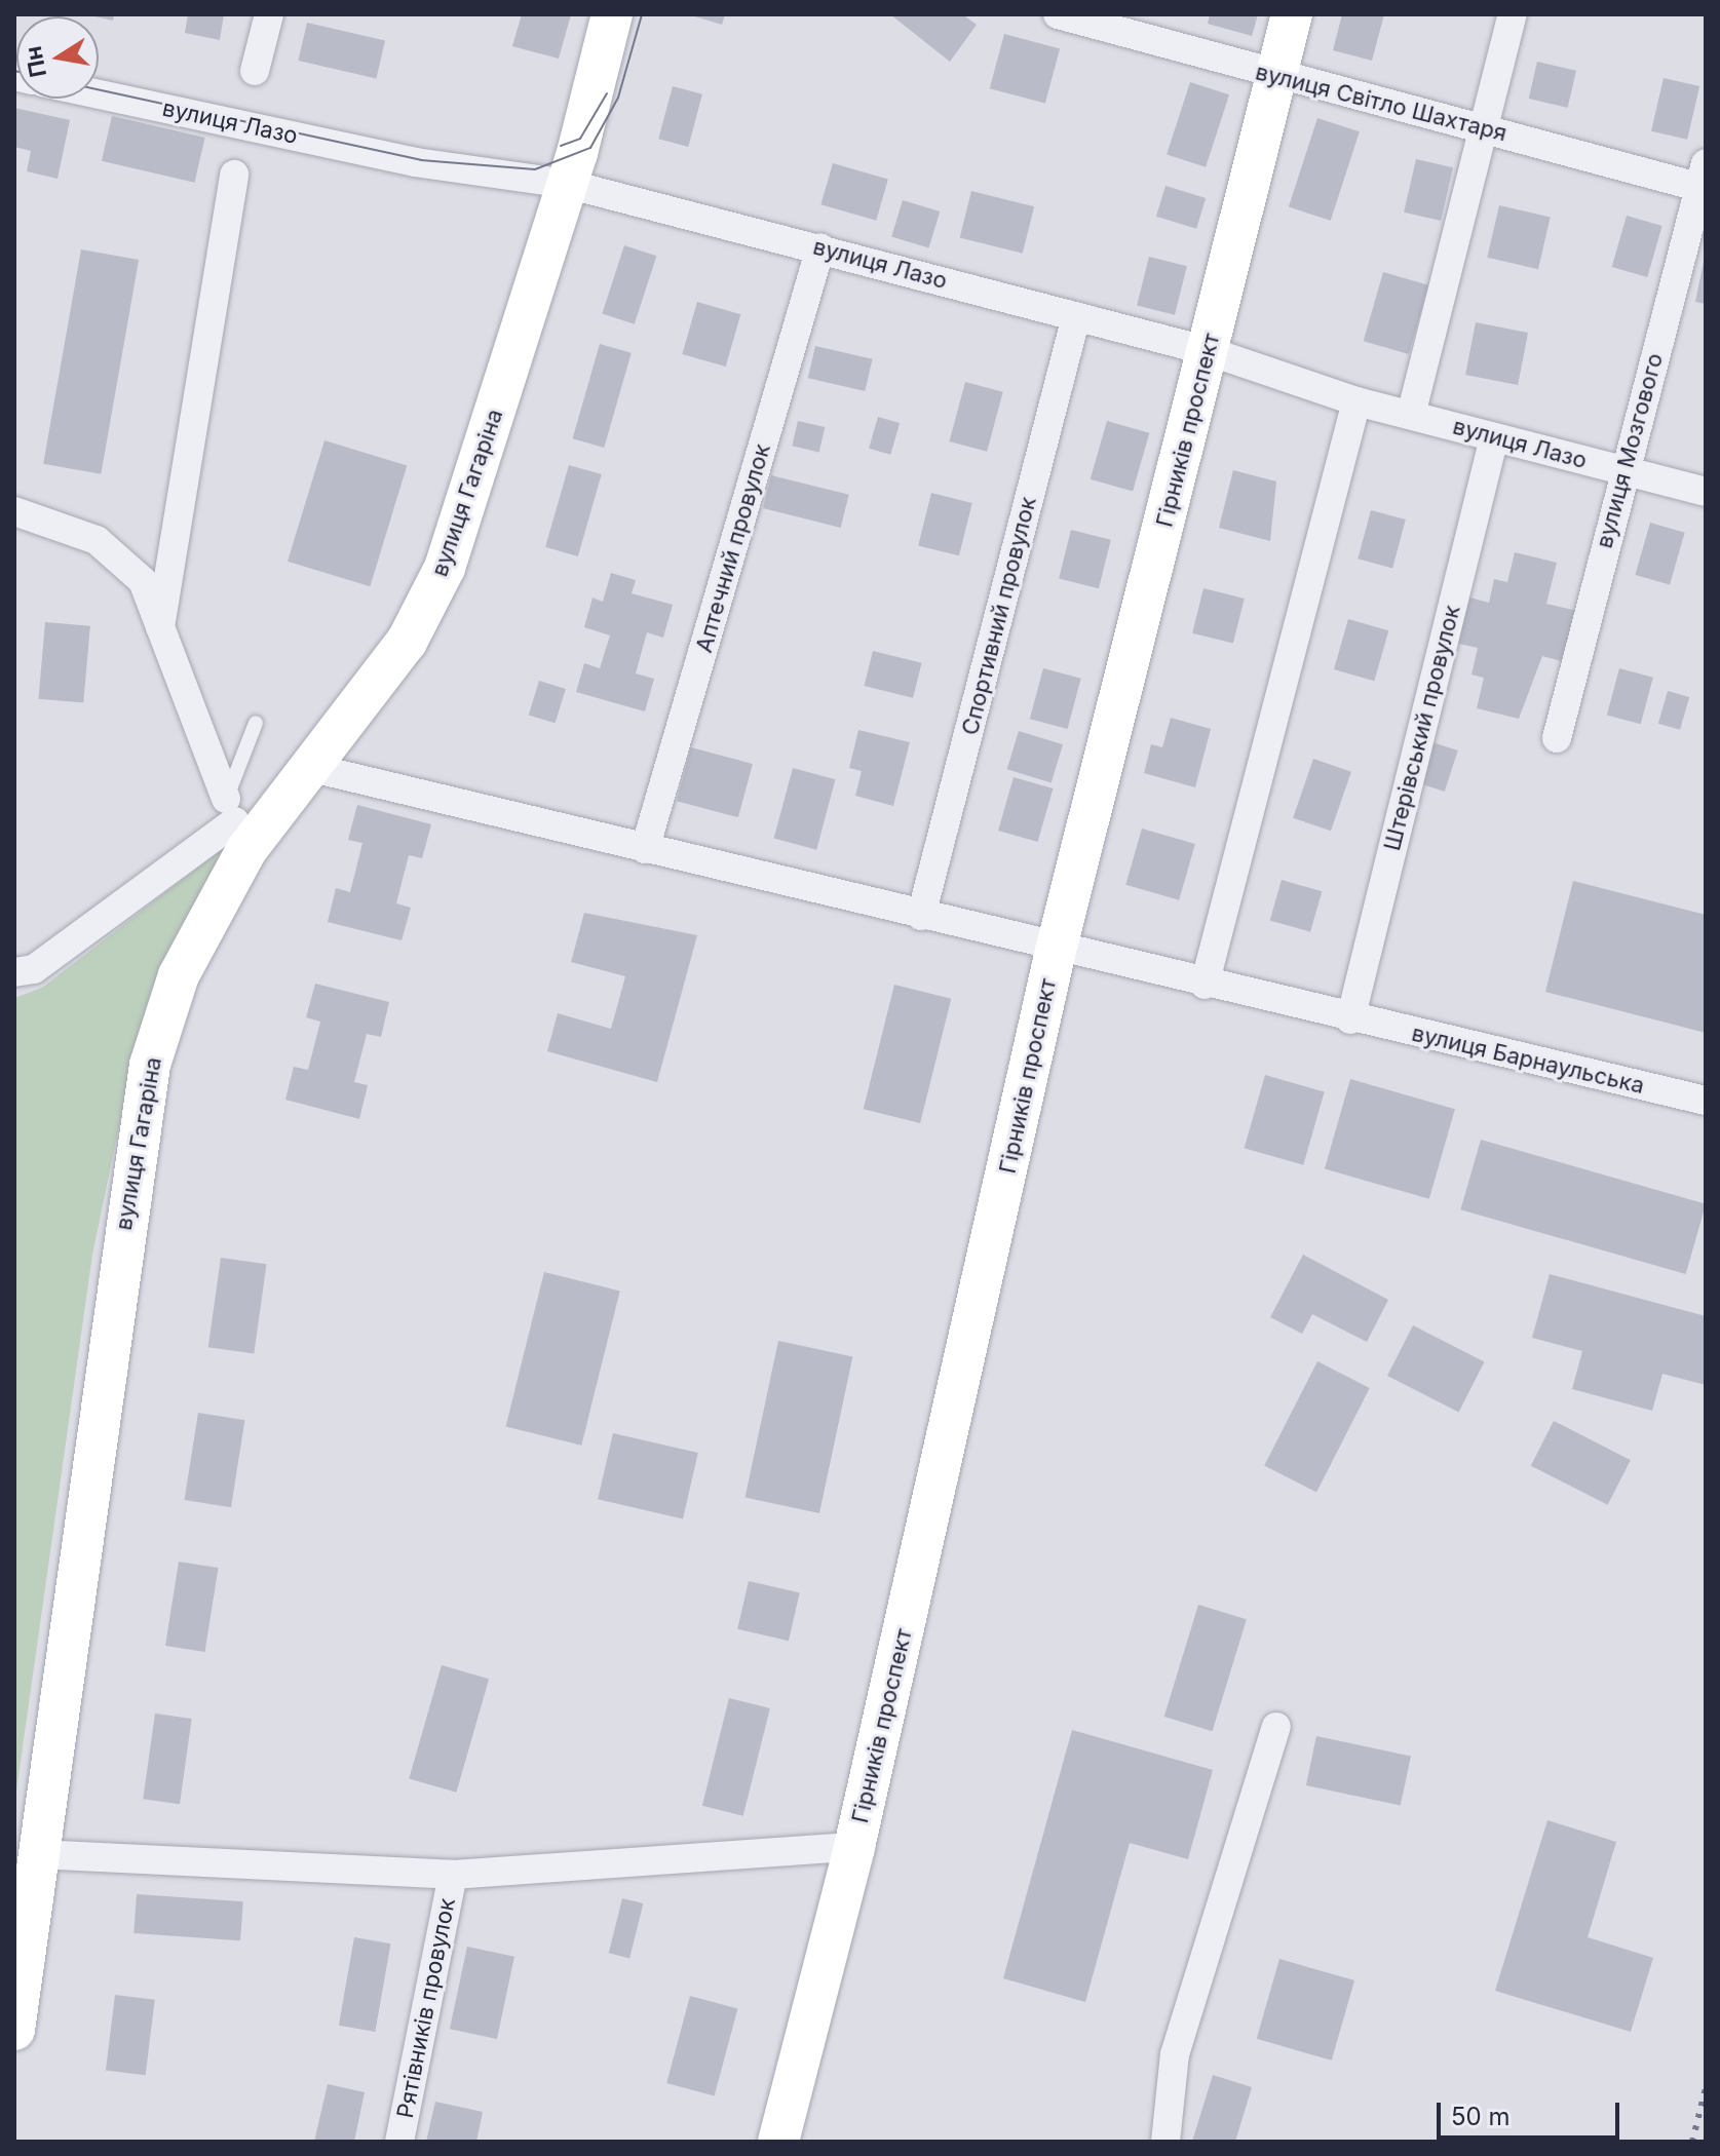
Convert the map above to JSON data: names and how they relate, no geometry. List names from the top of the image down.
{
  "streets": {
    "main road": ["Гірників проспект", "вулиця Гагаріна"],
    "street": [
      "вулиця Світло Шахтаря",
      "вулиця Лазо",
      "вулиця Мозгового",
      "Аптечний провулок",
      "Спортивний провулок",
      "Штерівський провулок",
      "вулиця Барнаульська",
      "Рятівників провулок"
    ]
  },
  "crossings": [
    ["вулиця Світло Шахтаря", "Гірників проспект"],
    ["вулиця Світло Шахтаря", "вулиця Мозгового"],
    ["вулиця Лазо", "Гірників проспект"],
    ["вулиця Лазо", "вулиця Мозгового"],
    ["вулиця Лазо", "вулиця Гагаріна"],
    ["вулиця Лазо", "Аптечний провулок"],
    ["вулиця Лазо", "Спортивний провулок"],
    ["вулиця Лазо", "Штерівський провулок"],
    ["Гірників проспект", "вулиця Барнаульська"],
    ["вулиця Гагаріна", "вулиця Барнаульська"],
    ["Аптечний провулок", "вулиця Барнаульська"],
    ["Спортивний провулок", "вулиця Барнаульська"],
    ["Штерівський провулок", "вулиця Барнаульська"]
  ],
  "scale_bar": "50 m",
  "north": "left"
}
